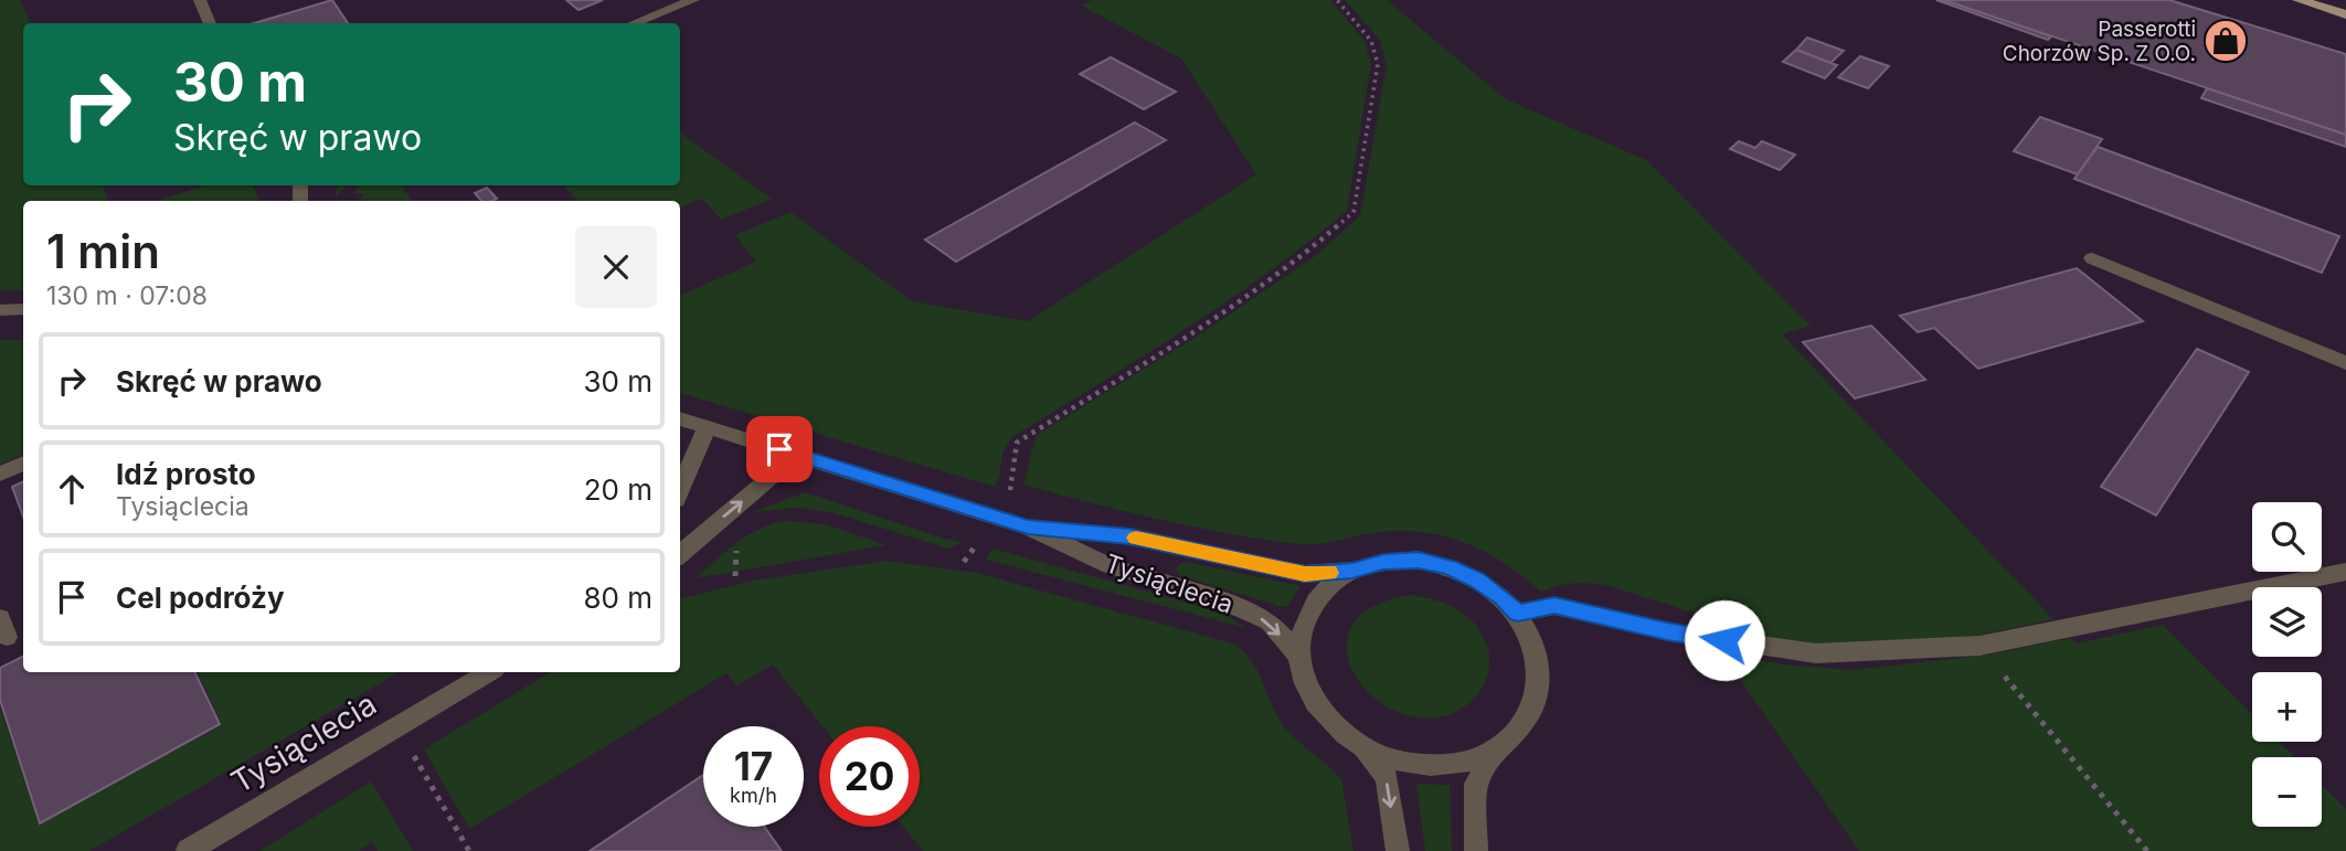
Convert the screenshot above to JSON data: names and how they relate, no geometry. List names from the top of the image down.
{
  "streets": {
    "street": ["Tysiąclecia"]
  },
  "places": {
    "shop": ["Passerotti Chorzów Sp. Z O.O."]
  },
  "page": {
    "turn": ["30 m", "Skręć w prawo"],
    "heading": ["1 min", "130 m · 07:08"],
    "list": [
      {
        "name": "Skręć w prawo",
        "value": "30 m"
      },
      {
        "name": "Idź prosto",
        "note": "Tysiąclecia",
        "value": "20 m"
      },
      {
        "name": "Cel podróży",
        "value": "80 m"
      }
    ],
    "map_buttons": ["+", "−"],
    "speed": "17 km/h",
    "limit": "20"
  }
}
